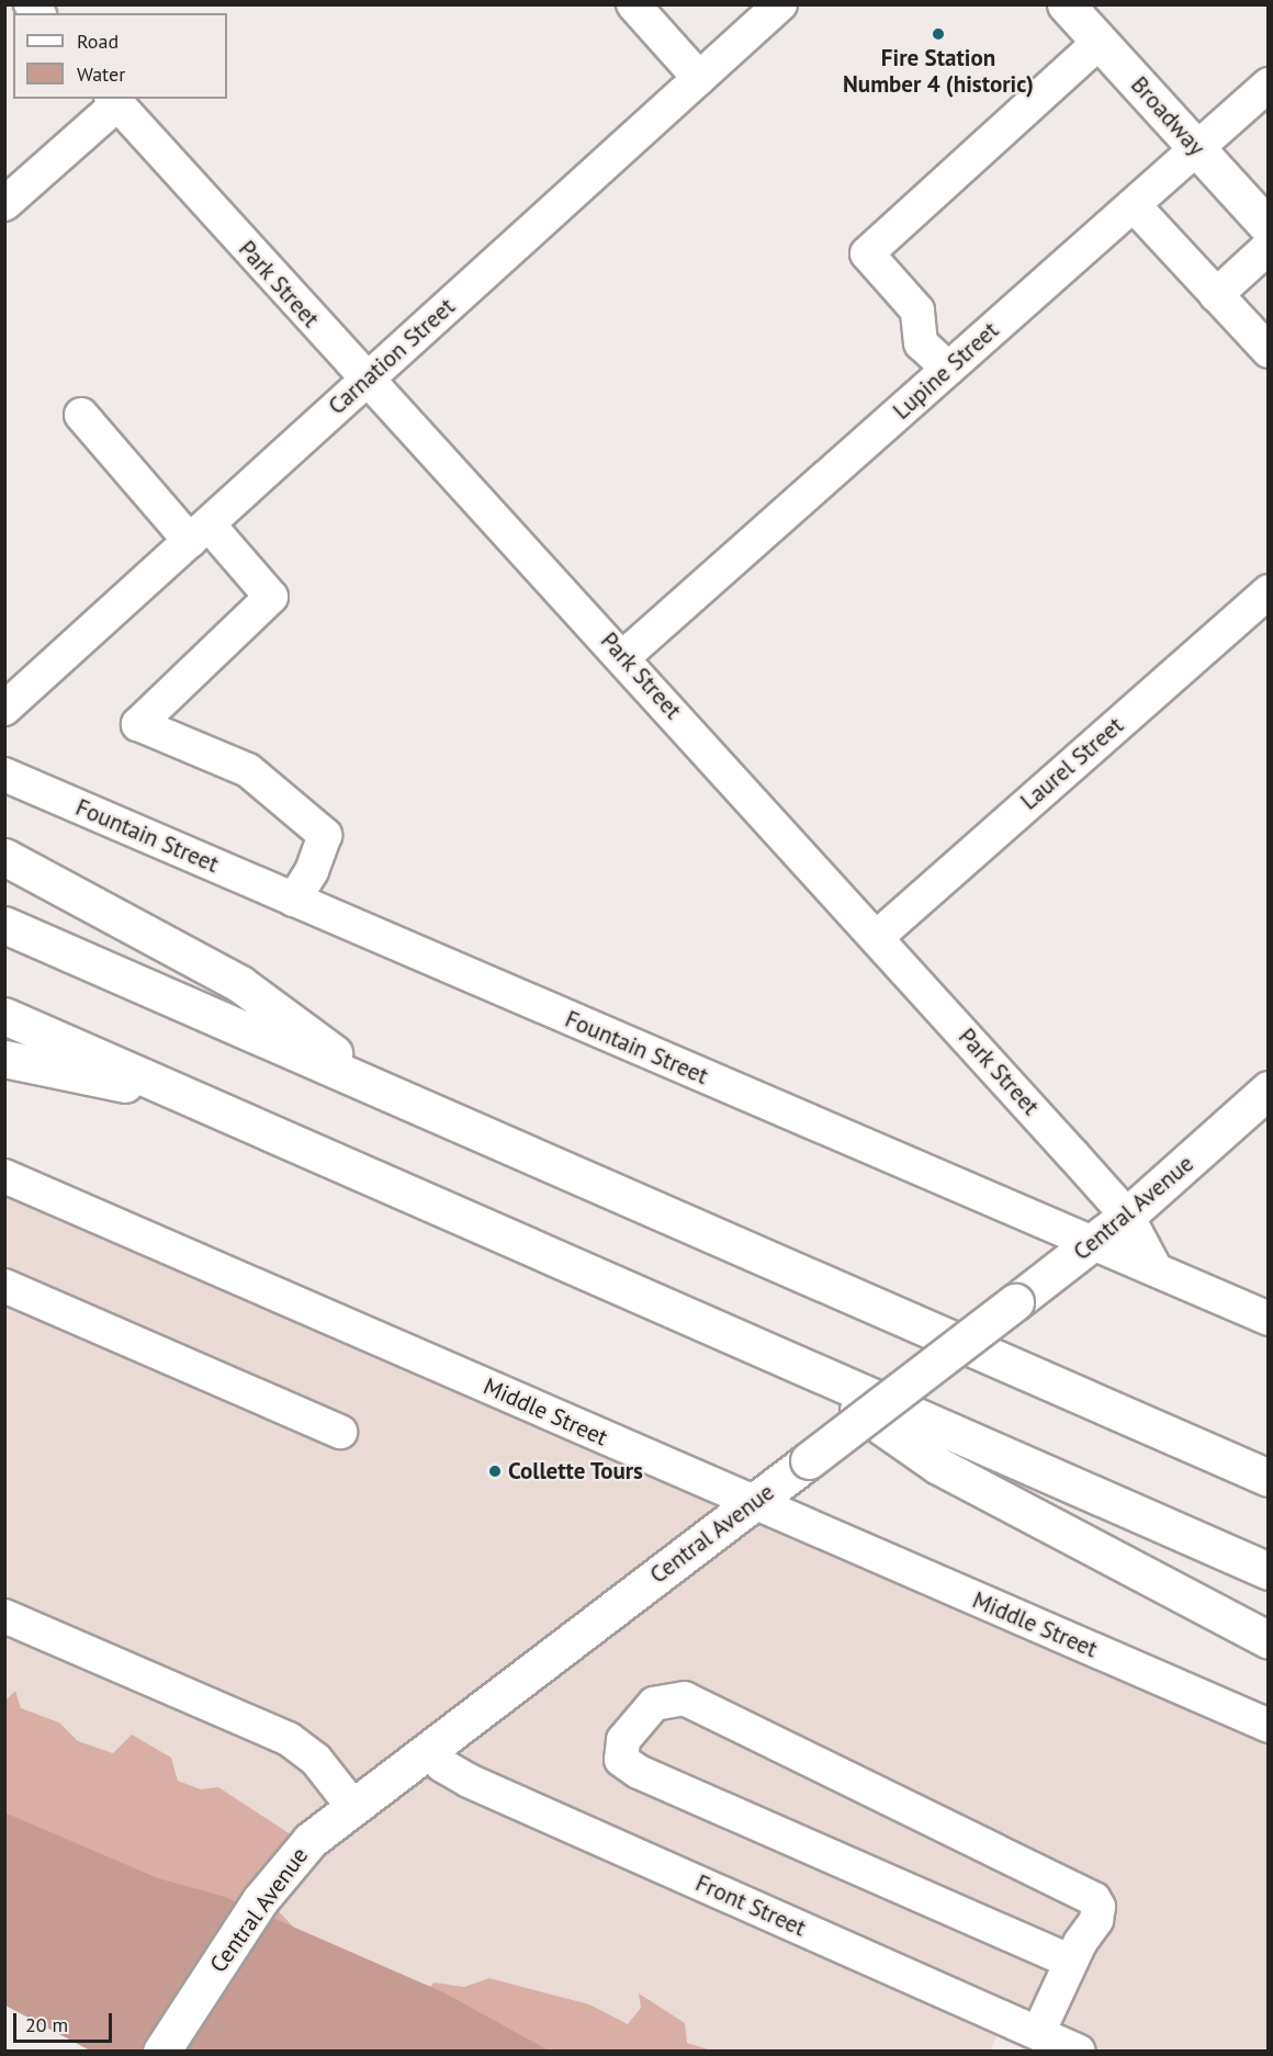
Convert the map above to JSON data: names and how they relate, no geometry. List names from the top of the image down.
{
  "streets": {
    "main road": ["Broadway", "Central Avenue"],
    "street": [
      "Park Street",
      "Carnation Street",
      "Lupine Street",
      "Laurel Street",
      "Fountain Street",
      "Middle Street",
      "Front Street"
    ]
  },
  "crossings": [
    ["Broadway", "Lupine Street"],
    ["Park Street", "Carnation Street"],
    ["Park Street", "Lupine Street"],
    ["Park Street", "Laurel Street"],
    ["Park Street", "Fountain Street"],
    ["Park Street", "Central Avenue"],
    ["Fountain Street", "Central Avenue"],
    ["Central Avenue", "Middle Street"],
    ["Central Avenue", "Front Street"]
  ],
  "places": ["Fire Station Number 4 (historic)", "Collette Tours"],
  "legend": ["Road", "Water"],
  "scale_bar": "20 m"
}
